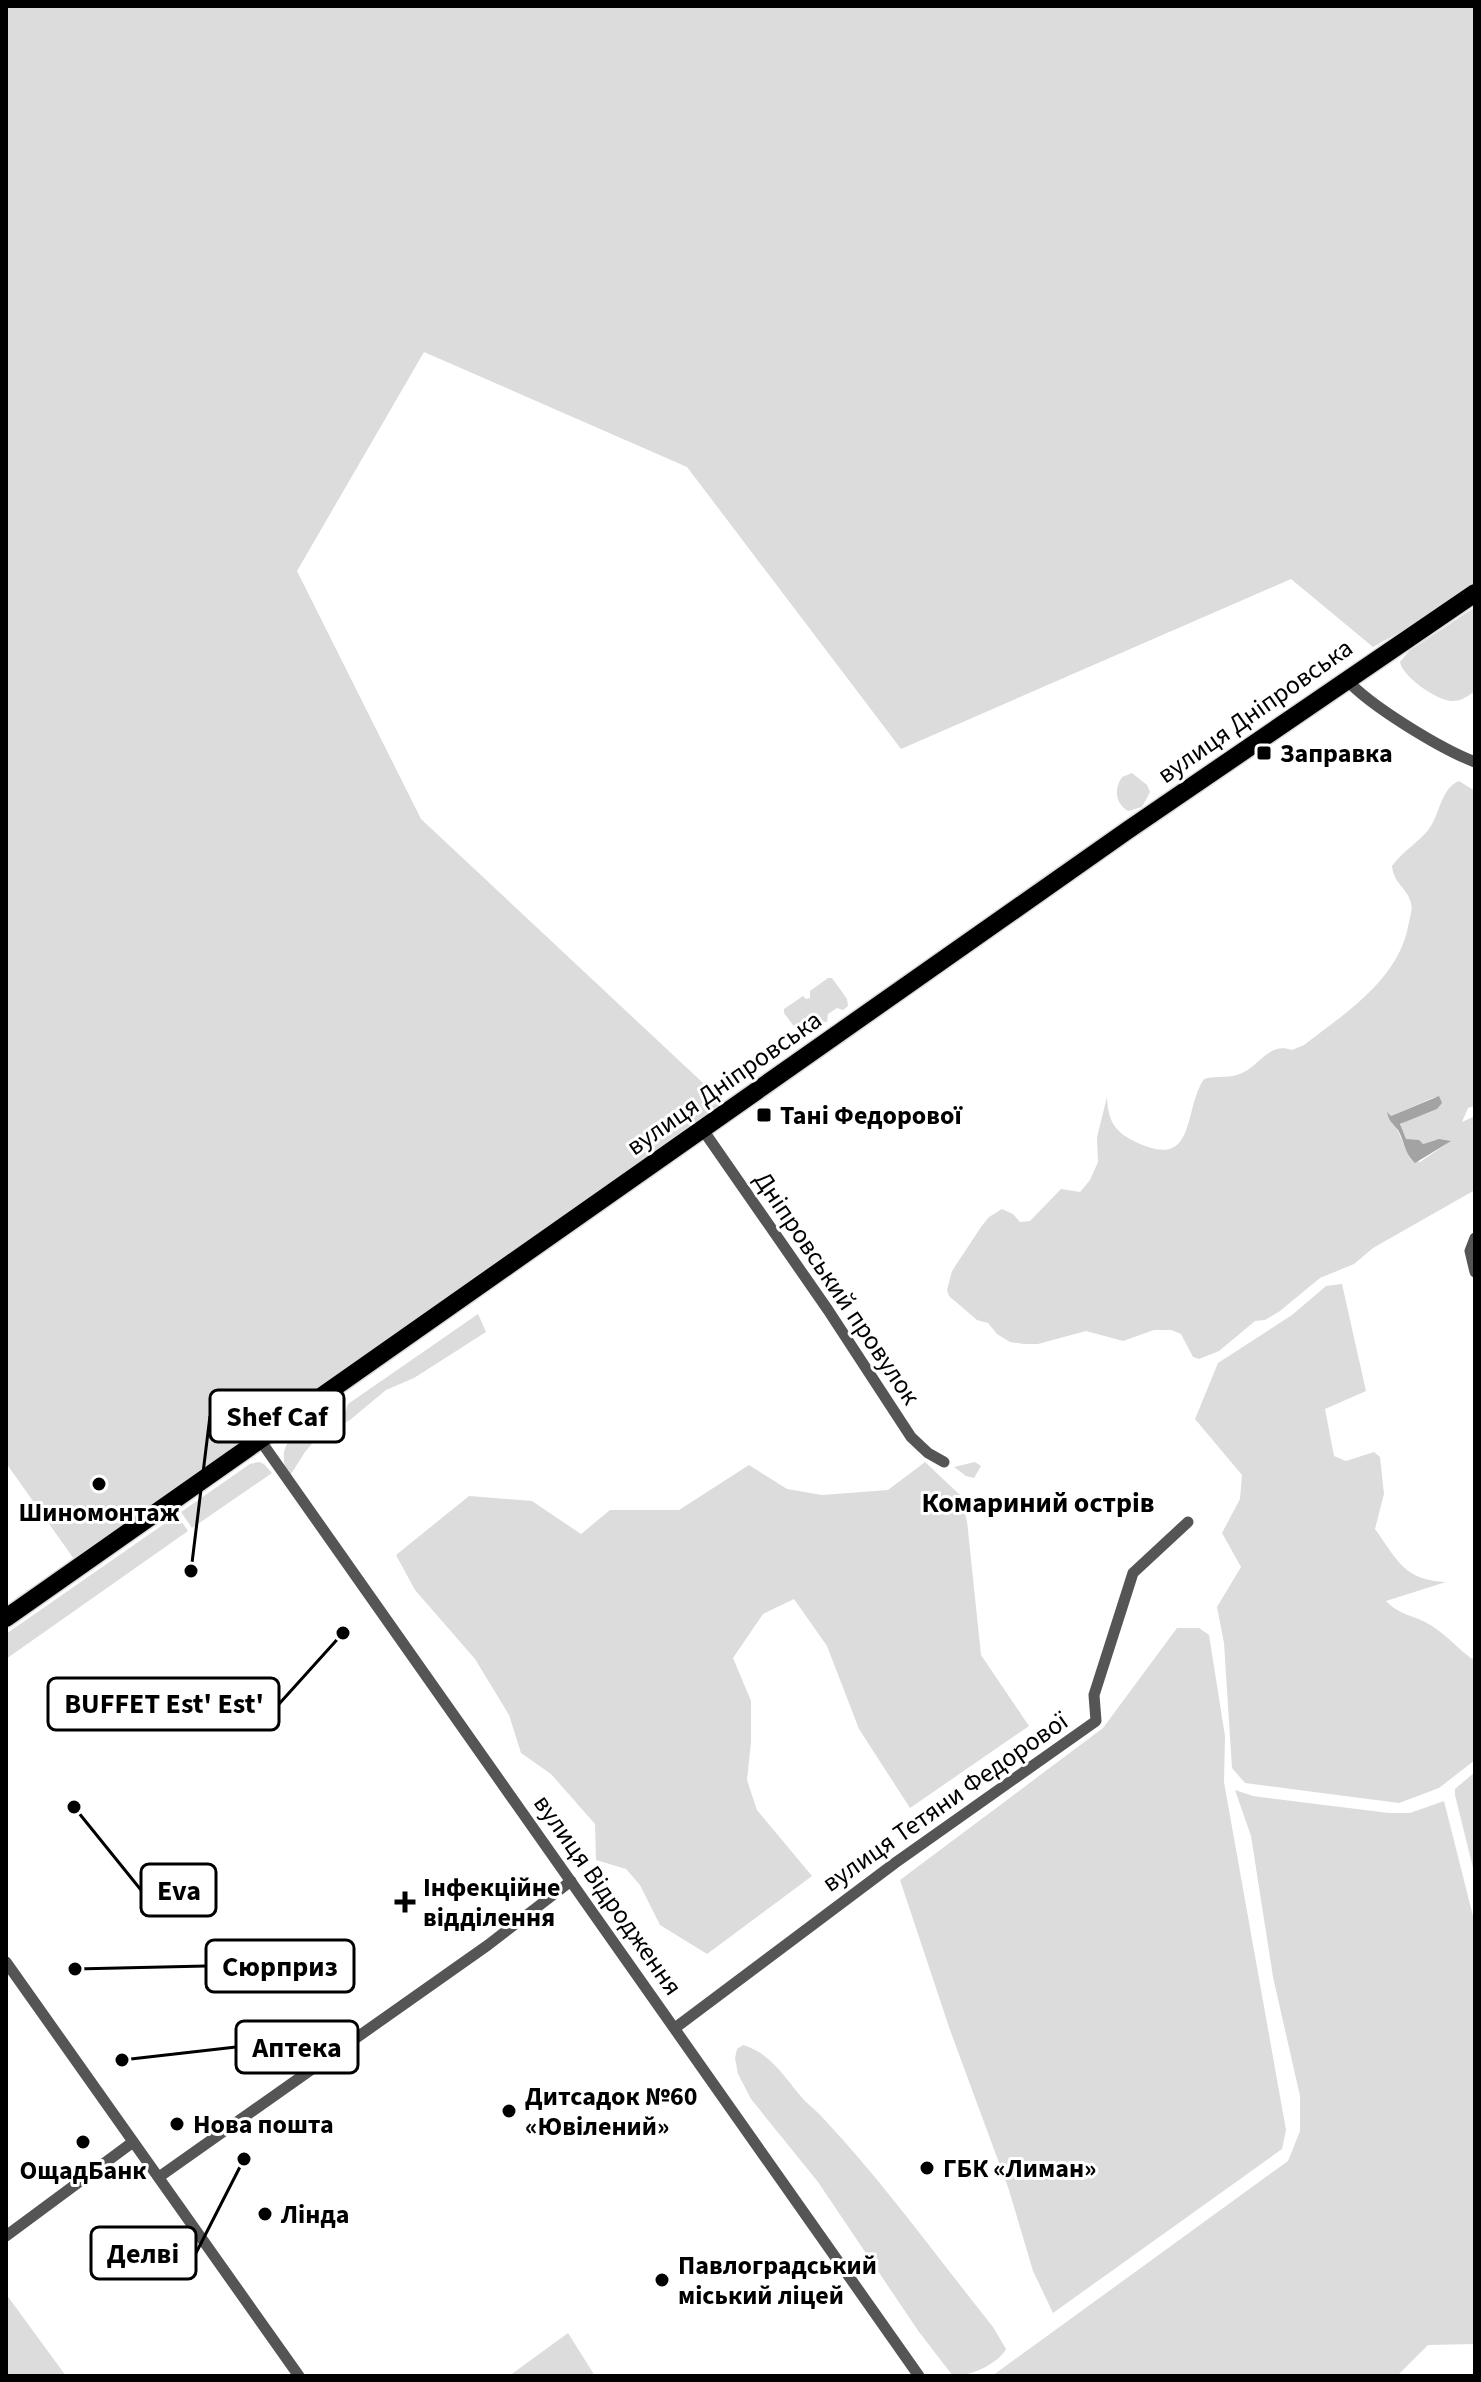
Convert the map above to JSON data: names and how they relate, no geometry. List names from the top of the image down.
{
  "streets": {
    "highway": ["вулиця Дніпровська"],
    "street": ["Дніпровський провулок", "вулиця Тетяни Федорової", "вулиця Відродження"]
  },
  "crossings": [
    ["вулиця Дніпровська", "Дніпровський провулок"],
    ["вулиця Дніпровська", "вулиця Відродження"],
    ["вулиця Тетяни Федорової", "вулиця Відродження"]
  ],
  "districts": ["Комариний острів"],
  "places": {
    "transit": ["Заправка", "Тані Федорової"],
    "other": [
      "Шиномонтаж",
      "Shef Caf",
      "BUFFET Est' Est'",
      "Eva",
      "Сюрприз",
      "Аптека",
      "Дитсадок №60 «Ювілений»",
      "Нова пошта",
      "ОщадБанк",
      "Делві",
      "ГБК «Лиман»",
      "Лінда",
      "Павлоградський міський ліцей"
    ],
    "health": ["Інфекційне відділення"]
  }
}
